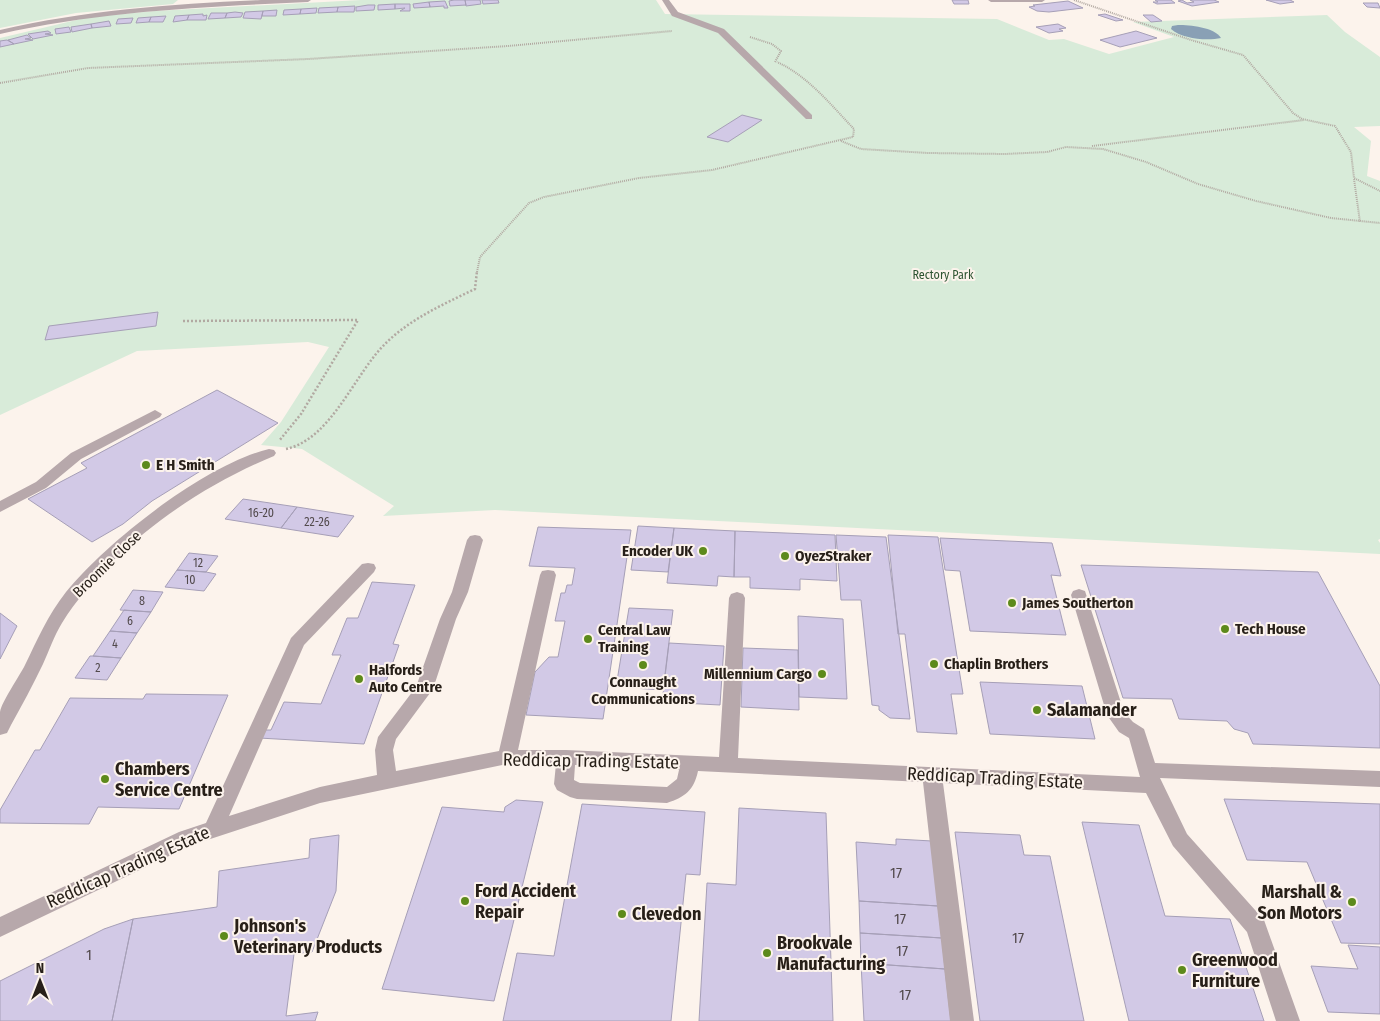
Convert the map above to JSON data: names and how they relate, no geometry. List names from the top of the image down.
{
  "streets": {
    "street": ["Broomie Close", "Reddicap Trading Estate"]
  },
  "parks": ["Rectory Park"],
  "places": [
    "E H Smith",
    "Encoder UK",
    "OyezStraker",
    "James Southerton",
    "Tech House",
    "Central Law Training",
    "Chaplin Brothers",
    "Connaught Communications",
    "Millennium Cargo",
    "Halfords Auto Centre",
    "Salamander",
    "Chambers Service Centre",
    "Ford Accident Repair",
    "Marshall & Son Motors",
    "Clevedon",
    "Johnson's Veterinary Products",
    "Brookvale Manufacturing",
    "Greenwood Furniture"
  ],
  "house_numbers": [
    "16-20",
    "22-26",
    "12",
    "10",
    "8",
    "6",
    "4",
    "2",
    "17",
    "17",
    "17",
    "17",
    "1",
    "17"
  ],
  "north": "top"
}
